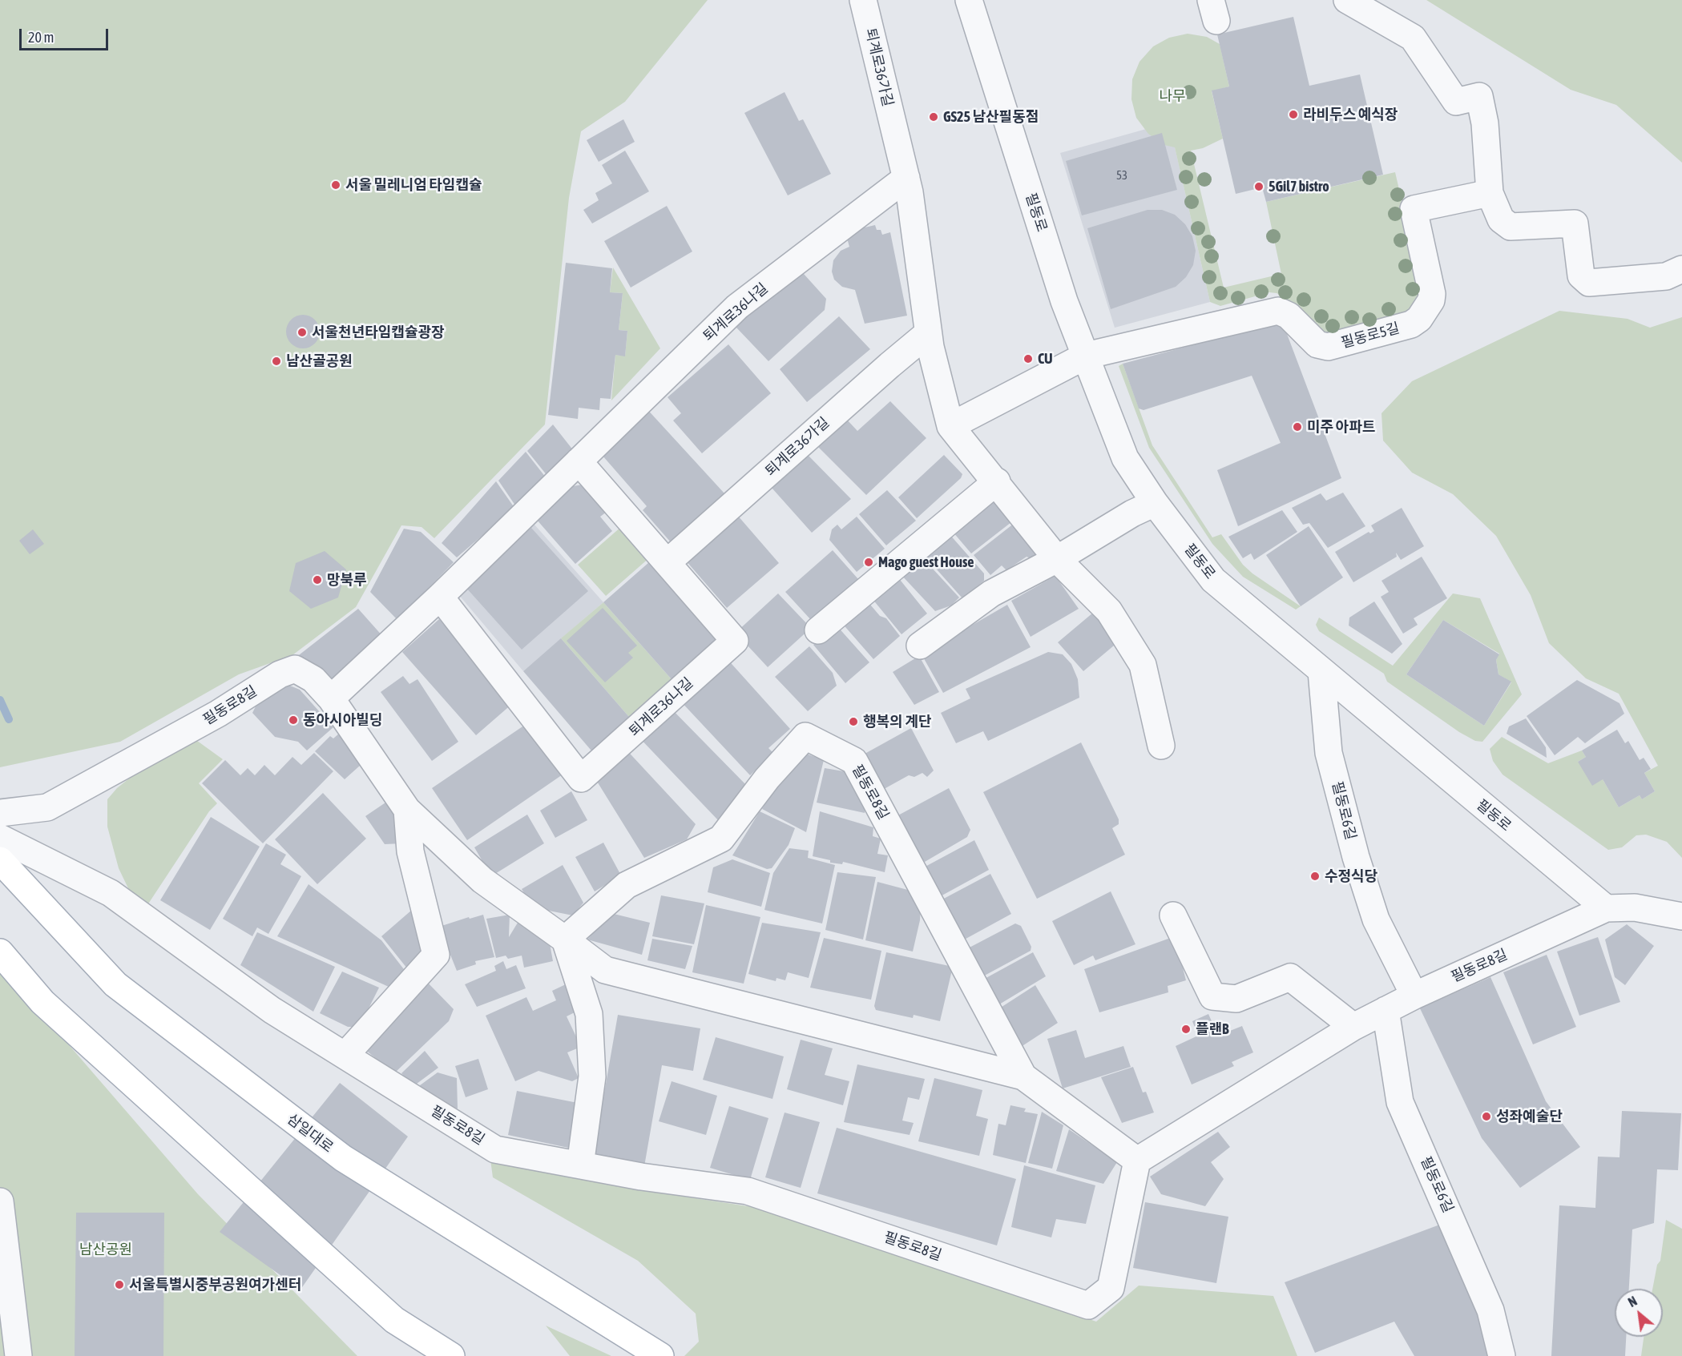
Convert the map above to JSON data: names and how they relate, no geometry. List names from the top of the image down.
{
  "streets": {
    "main road": ["삼일대로"],
    "street": [
      "퇴계로36가길",
      "필동로",
      "퇴계로36나길",
      "필동로5길",
      "필동로8길",
      "필동로6길"
    ]
  },
  "crossings": [
    ["퇴계로36가길", "퇴계로36나길"],
    ["필동로", "필동로5길"],
    ["필동로", "필동로8길"],
    ["필동로", "필동로6길"],
    ["퇴계로36나길", "필동로8길"],
    ["필동로8길", "필동로6길"]
  ],
  "parks": ["나무", "남산공원"],
  "places": [
    "라비두스 예식장",
    "GS25 남산필동점",
    "서울 밀레니엄 타임캡슐",
    "5Gil7 bistro",
    "서울천년타임캡슐광장",
    "CU",
    "남산골공원",
    "미주 아파트",
    "Mago guest House",
    "망북루",
    "동아시아빌딩",
    "행복의 계단",
    "수정식당",
    "플랜B",
    "성좌예술단",
    "서울특별시중부공원여가센터"
  ],
  "house_numbers": ["53"],
  "scale_bar": "20 m",
  "north": "top left"
}
